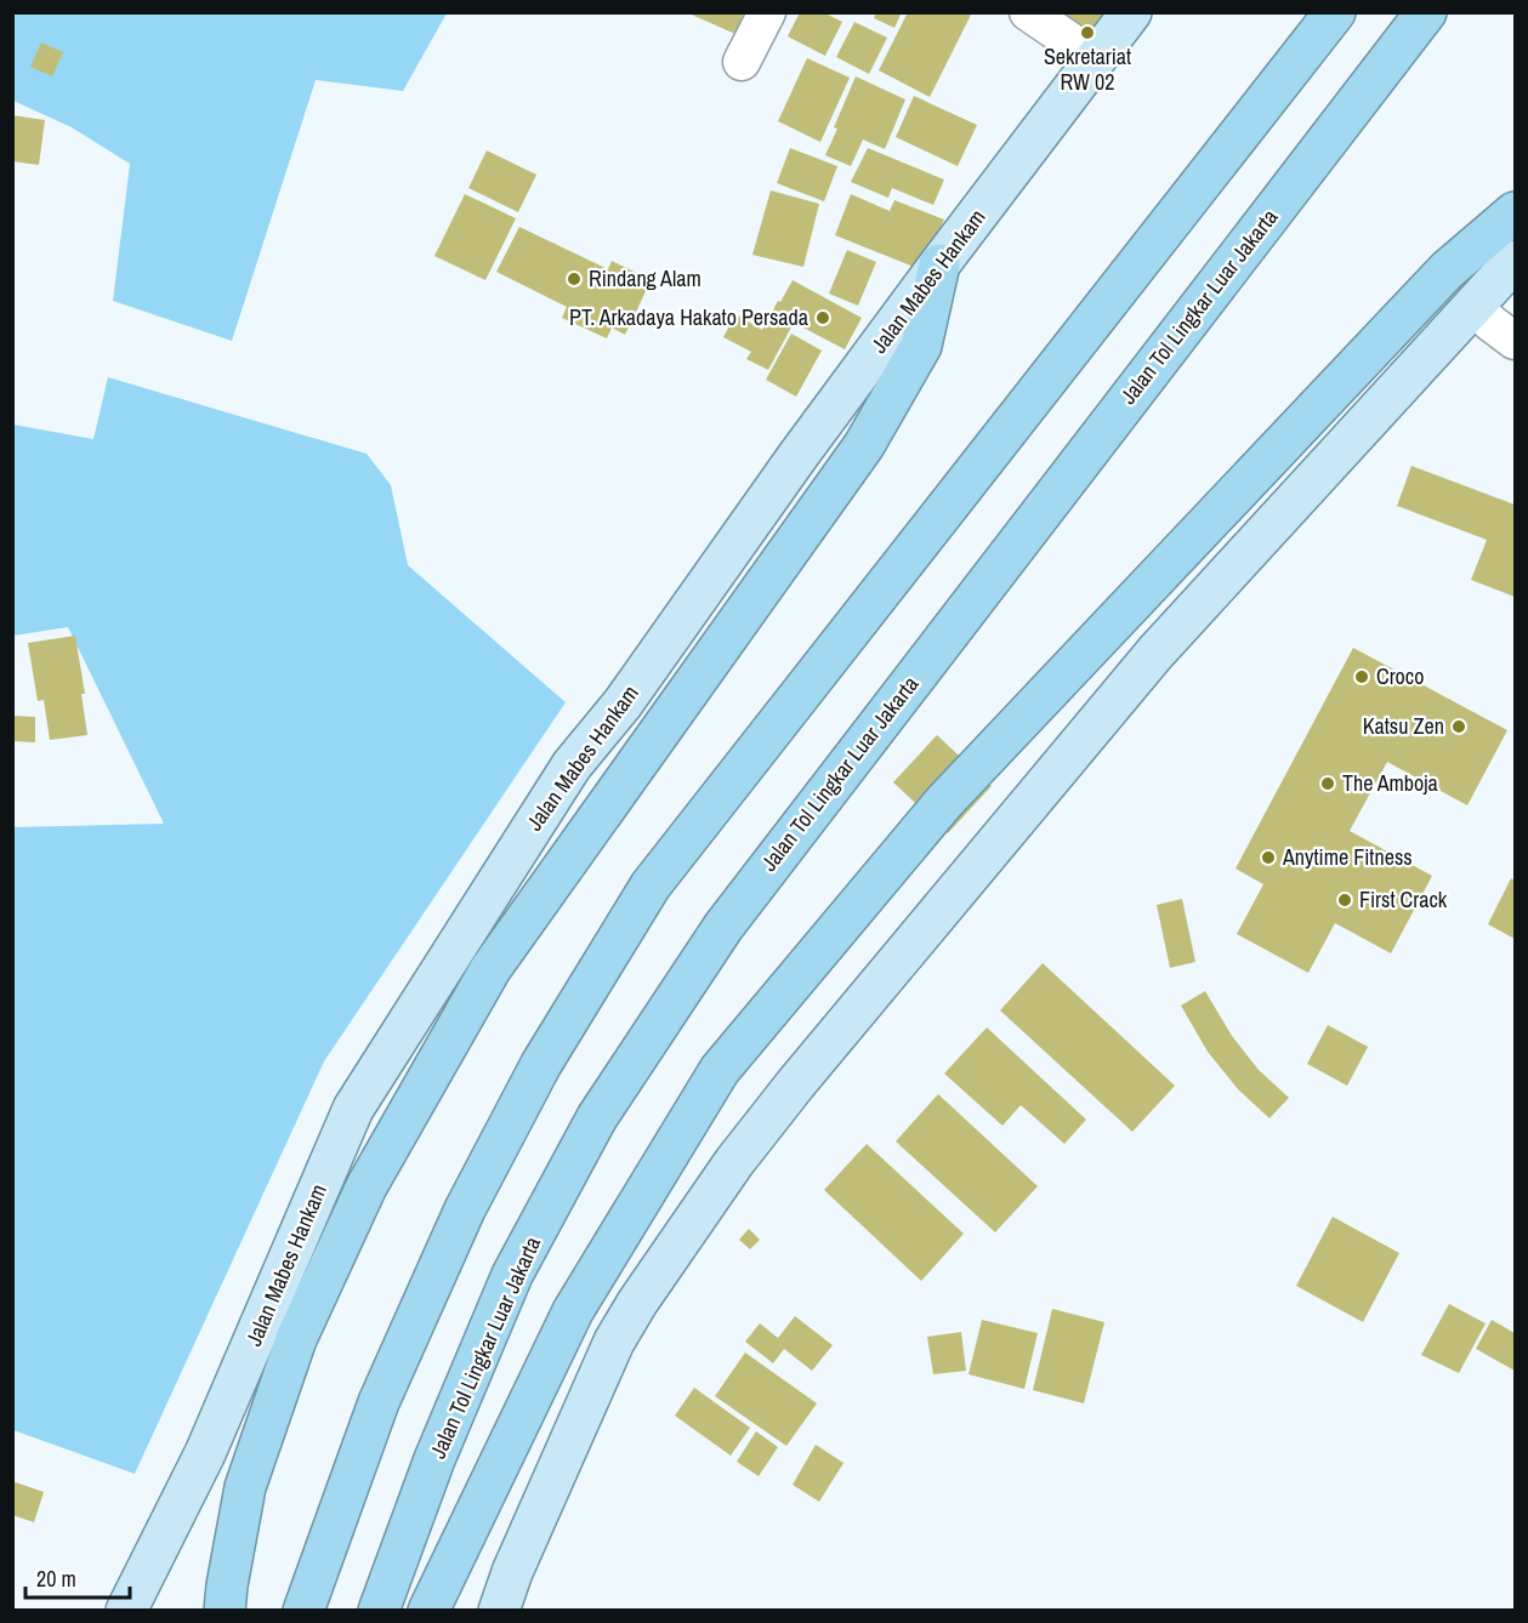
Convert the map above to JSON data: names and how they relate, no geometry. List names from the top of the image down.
{
  "streets": {
    "highway": ["Jalan Tol Lingkar Luar Jakarta"],
    "main road": ["Jalan Mabes Hankam"]
  },
  "places": [
    "Sekretariat RW 02",
    "Rindang Alam",
    "PT. Arkadaya Hakato Persada",
    "Croco",
    "Katsu Zen",
    "The Amboja",
    "Anytime Fitness",
    "First Crack"
  ],
  "scale_bar": "20 m"
}
